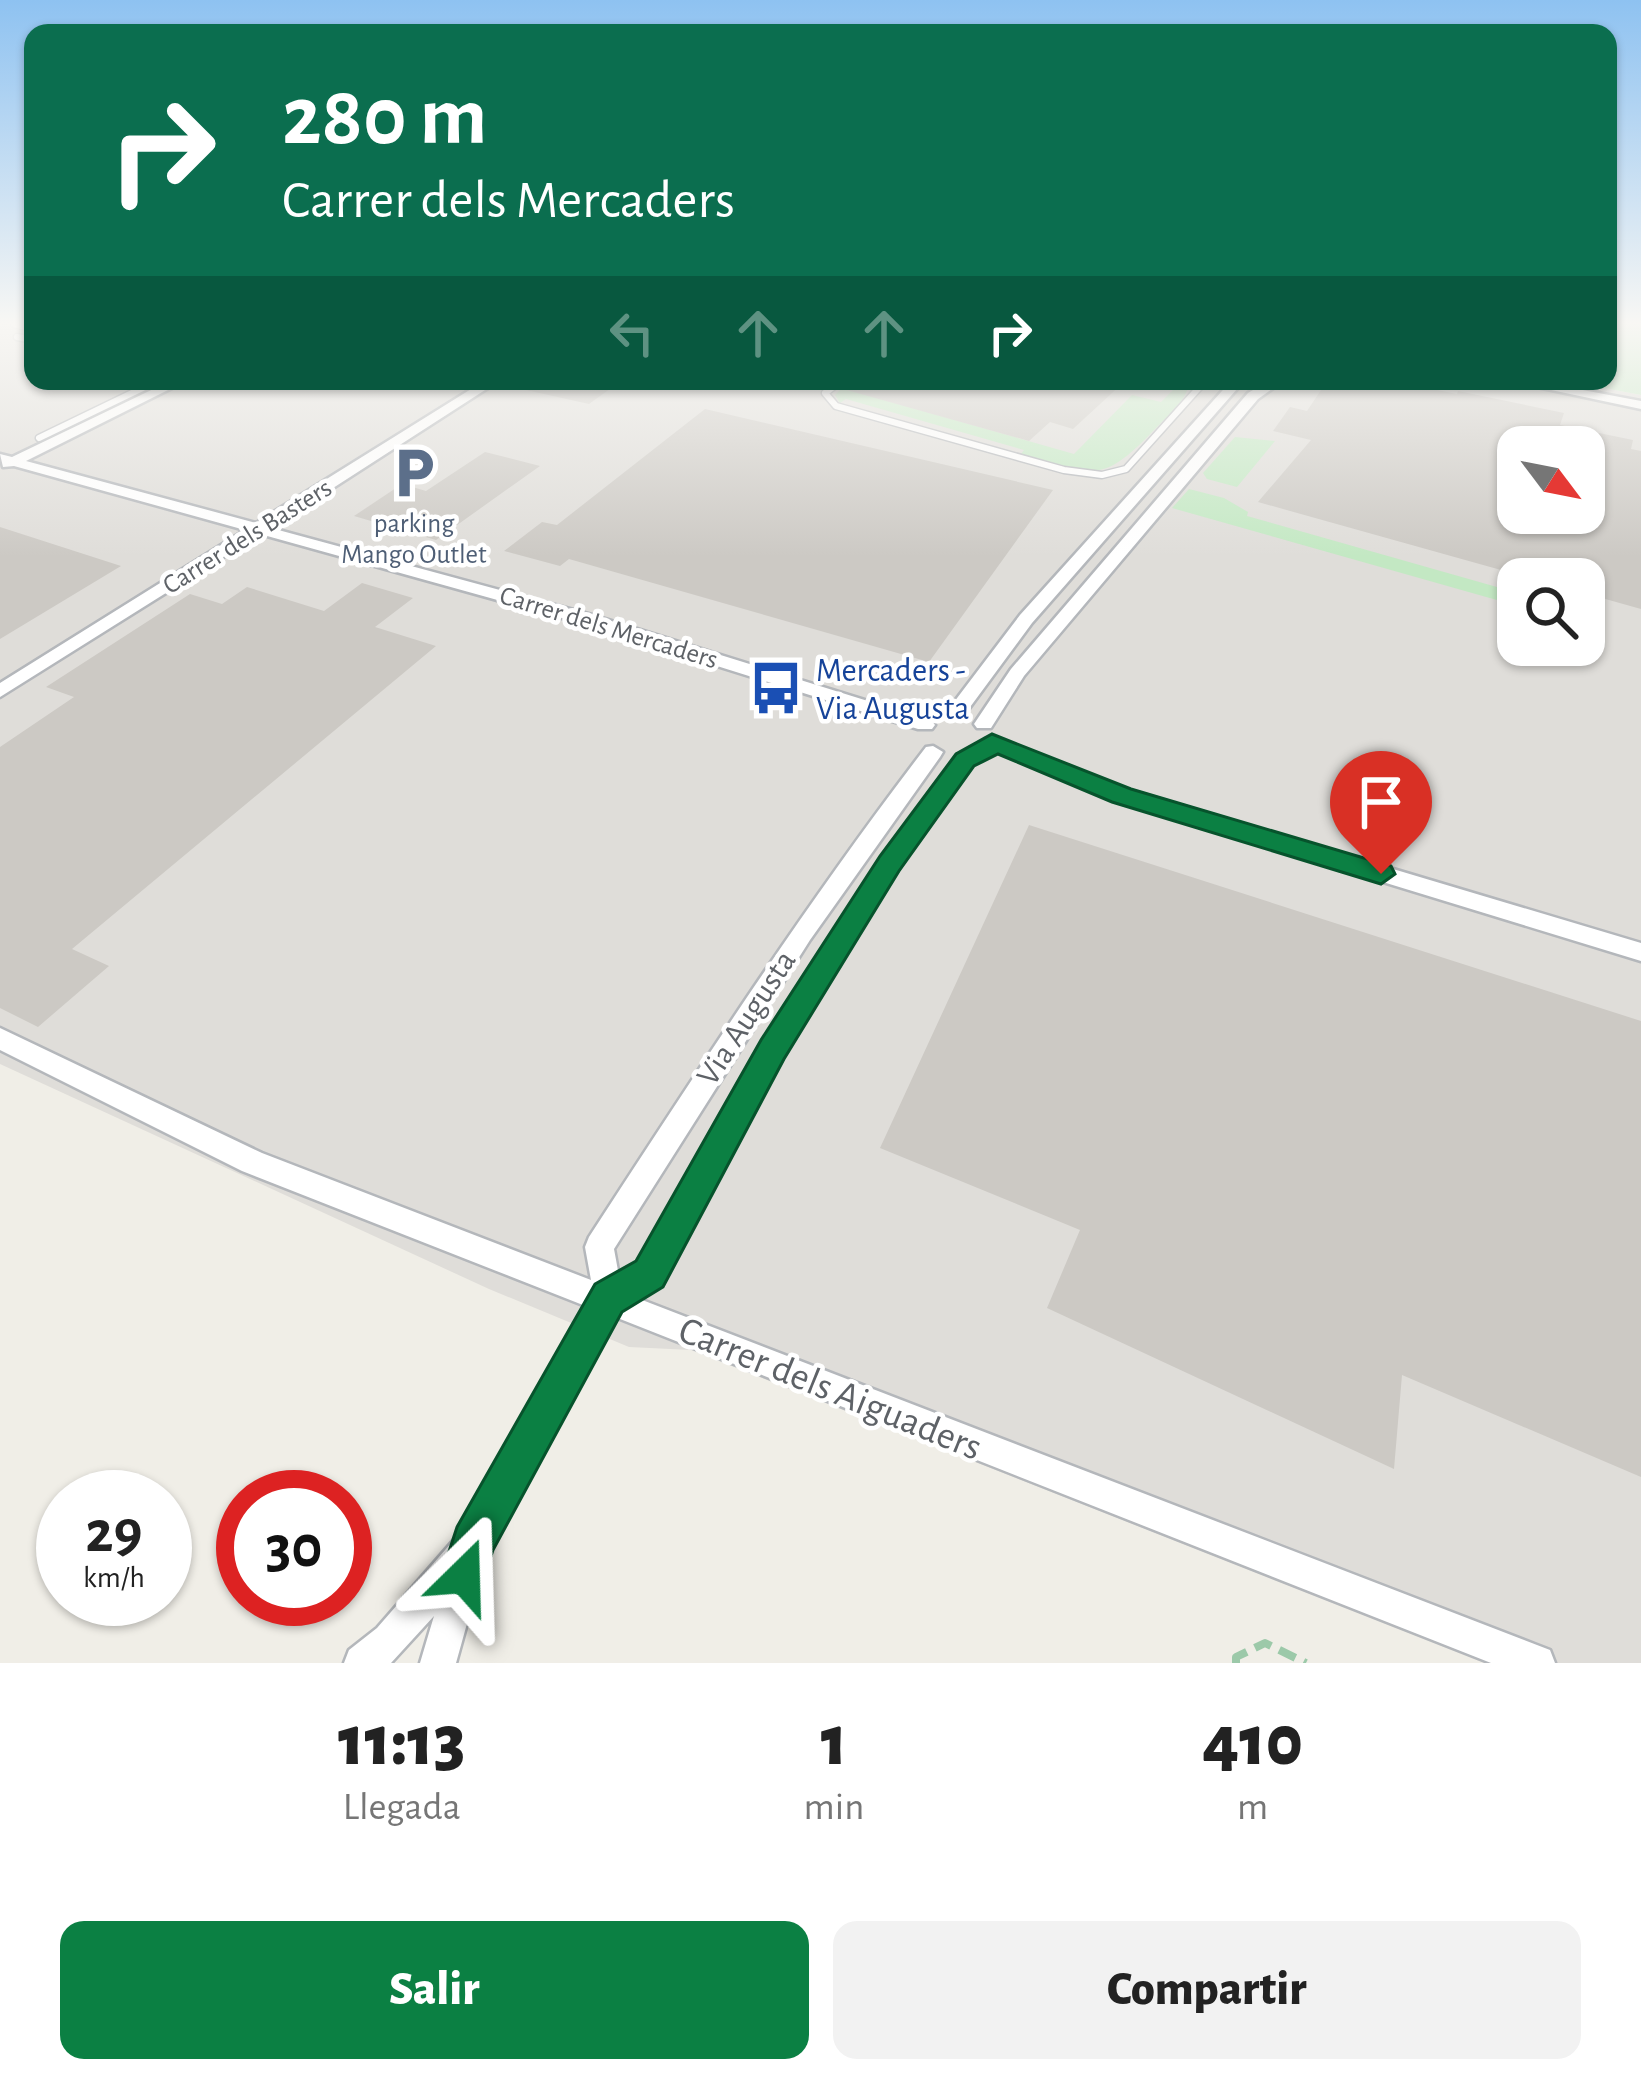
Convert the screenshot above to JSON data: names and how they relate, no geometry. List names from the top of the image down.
{
  "streets": {
    "street": [
      "Carrer dels Basters",
      "Carrer dels Mercaders",
      "Via Augusta",
      "Carrer dels Aiguaders"
    ]
  },
  "crossings": [
    ["Carrer dels Basters", "Carrer dels Mercaders"],
    ["Via Augusta", "Carrer dels Aiguaders"]
  ],
  "places": {
    "parking": ["parking Mango Outlet"],
    "bus stop": ["Mercaders - Via Augusta"]
  },
  "north": "bottom right",
  "page": {
    "turn": ["280 m", "Carrer dels Mercaders"],
    "speed": "29 km/h",
    "limit": "30",
    "eta": [
      "11:13",
      "Llegada",
      "1",
      "min",
      "410",
      "m"
    ],
    "buttons": ["Salir", "Compartir"]
  }
}
